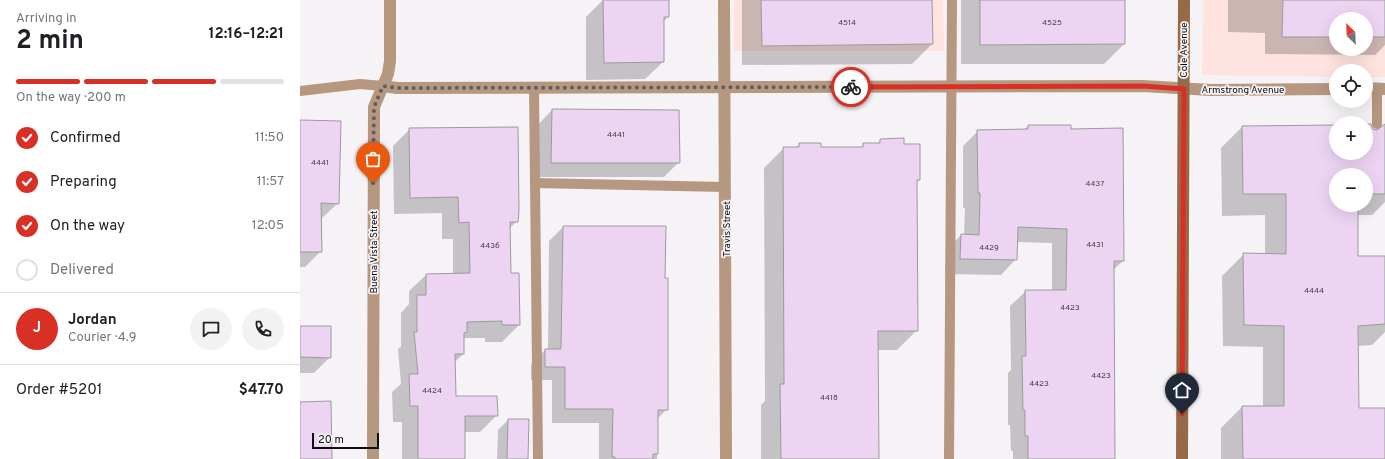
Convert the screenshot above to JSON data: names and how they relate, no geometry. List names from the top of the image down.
{
  "streets": {
    "street": [
      "Cole Avenue",
      "Armstrong Avenue",
      "Travis Street",
      "Buena Vista Street"
    ]
  },
  "crossings": [
    ["Cole Avenue", "Armstrong Avenue"],
    ["Armstrong Avenue", "Travis Street"],
    ["Armstrong Avenue", "Buena Vista Street"]
  ],
  "house_numbers": [
    "4514",
    "4525",
    "4441",
    "4441",
    "4437",
    "4431",
    "4436",
    "4429",
    "4444",
    "4423",
    "4423",
    "4423",
    "4424",
    "4418"
  ],
  "scale_bar": "20 m",
  "north": "top left",
  "page": {
    "heading": ["2 min", "Arriving in", "12:16–12:21"],
    "panel": [
      "Jordan",
      "Courier · 4.9",
      "Order #5201",
      "$47.70"
    ],
    "map_buttons": ["+", "−"],
    "bar": "On the way · 200 m",
    "list": [
      ["Confirmed", "11:50"],
      ["Preparing", "11:57"],
      ["On the way", "12:05"],
      "Delivered"
    ],
    "round": "J",
    "scale": "20 m"
  }
}
